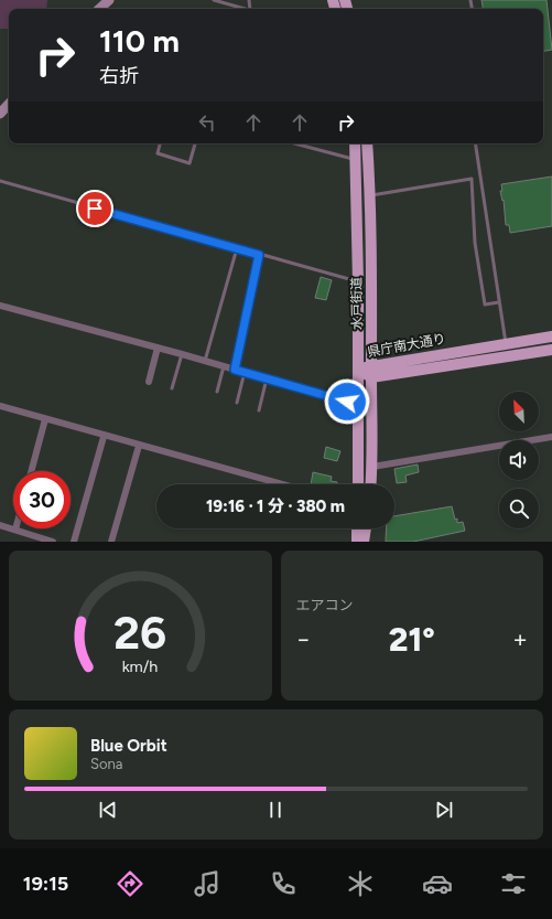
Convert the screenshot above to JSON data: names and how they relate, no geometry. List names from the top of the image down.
{
  "streets": {
    "main road": ["水戸街道", "県庁南大通り"]
  },
  "crossings": [
    ["水戸街道", "県庁南大通り"]
  ],
  "north": "top left",
  "page": {
    "turn": ["110 m", "右折"],
    "limit": "30",
    "trip": "19:16 · 1 分 · 380 m",
    "tile": "エアコン",
    "heat": ["−", "21°", "+"],
    "song": ["Blue Orbit", "Sona"],
    "tabs": "19:15",
    "gauge": ["26", "km/h"]
  }
}
